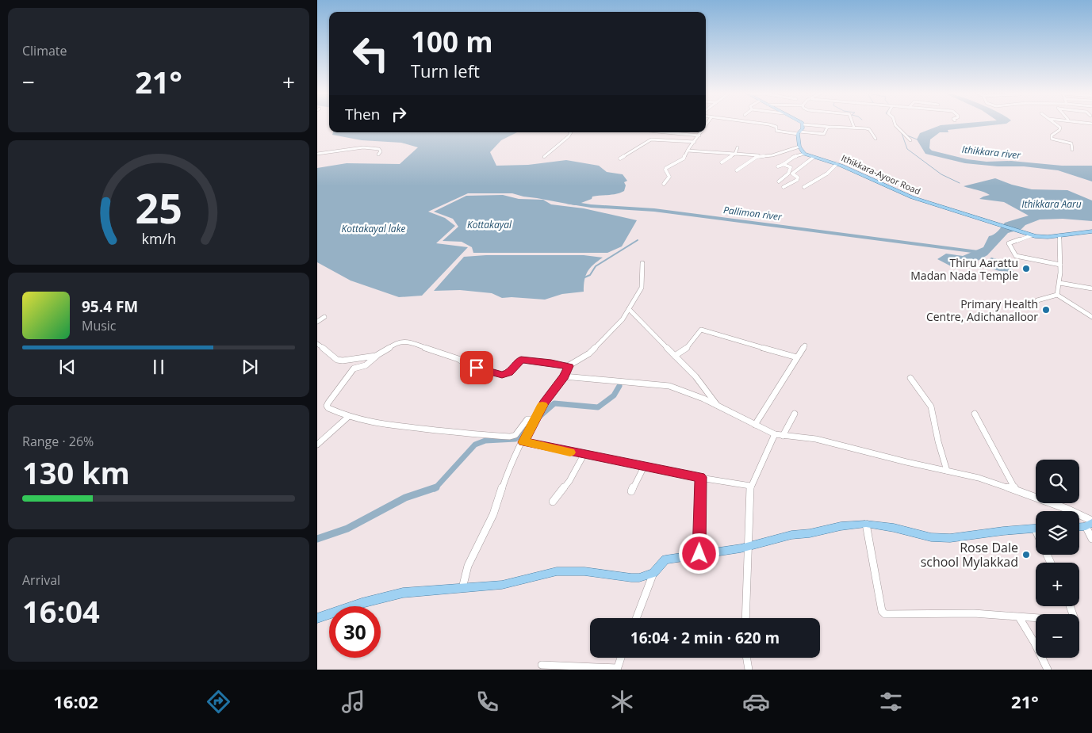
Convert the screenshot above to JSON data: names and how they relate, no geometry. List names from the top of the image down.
{
  "streets": {
    "main road": ["Ithikkara-Ayoor Road"]
  },
  "water": [
    "Ithikkara river",
    "Ithikkara Aaru",
    "Pallimon river",
    "Kottakayal",
    "Kottakayal lake"
  ],
  "places": ["Thiru Aarattu Madan Nada Temple", "Primary Health Centre, Adichanalloor", "Rose Dale school Mylakkad"],
  "page": {
    "tile": [
      "Climate",
      ["Range · 26%", "130 km"],
      ["Arrival", "16:04"]
    ],
    "turn": ["100 m", "Turn left"],
    "heat": ["−", "21°", "+"],
    "then": "Then",
    "song": ["95.4 FM", "Music"],
    "map_buttons": ["+", "−"],
    "limit": "30",
    "trip": "16:04 · 2 min · 620 m",
    "tabs": ["16:02", "21°"],
    "gauge": ["25", "km/h"]
  }
}
